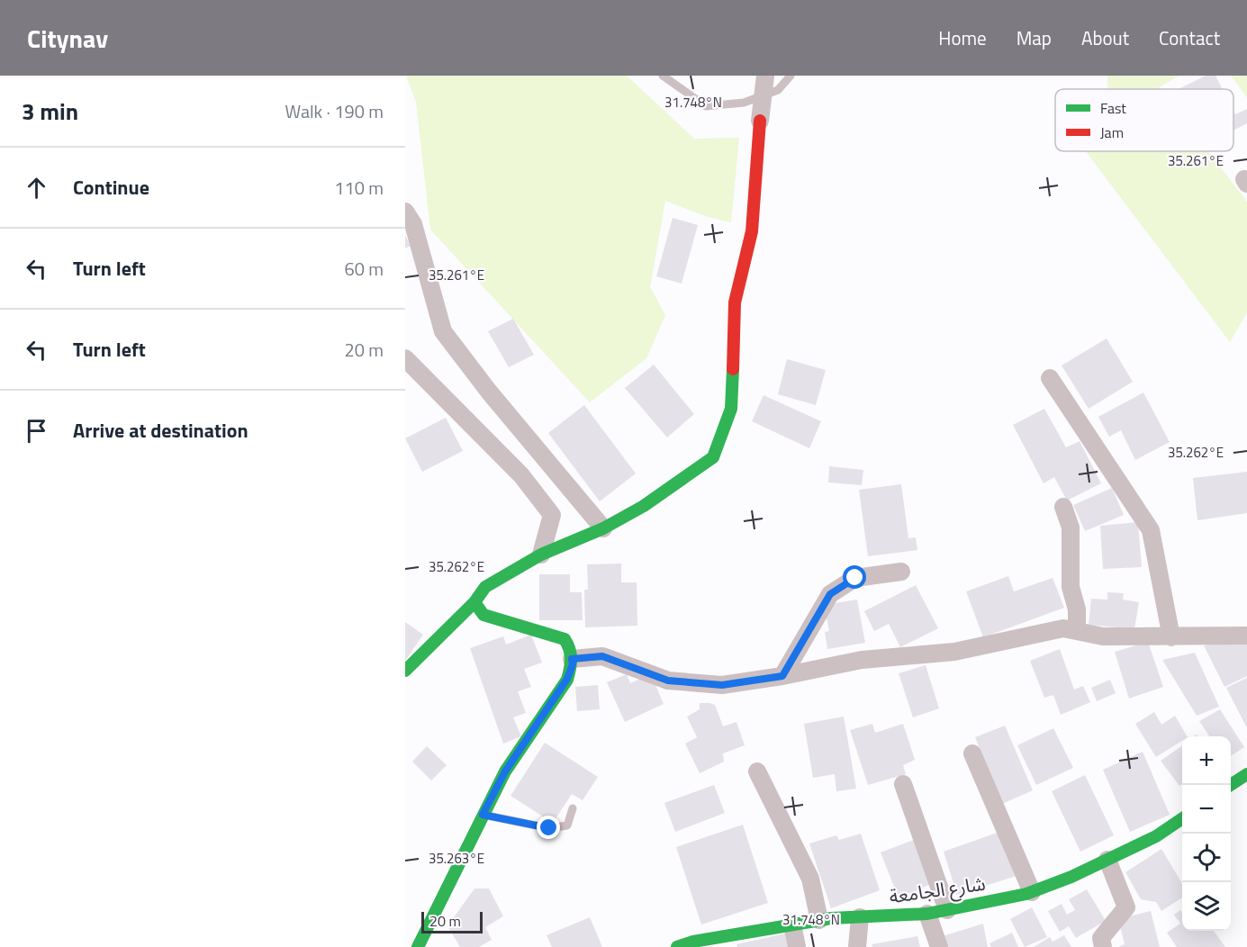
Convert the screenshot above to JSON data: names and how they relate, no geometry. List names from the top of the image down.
{
  "streets": {
    "street": ["شارع الجامعة"]
  },
  "legend": ["Fast", "Jam"],
  "scale_bar": "20 m",
  "page": {
    "header": "Citynav",
    "nav": [
      "Home",
      "Map",
      "About",
      "Contact"
    ],
    "heading": ["3 min", "Walk · 190 m"],
    "list": [
      ["Continue", "110 m"],
      ["Turn left", "60 m"],
      ["Turn left", "20 m"],
      "Arrive at destination"
    ],
    "map_buttons": ["+", "−"],
    "scale": "20 m"
  },
  "coordinates": [
    "31.748°N",
    "35.261°E",
    "35.262°E",
    "35.263°E"
  ]
}
